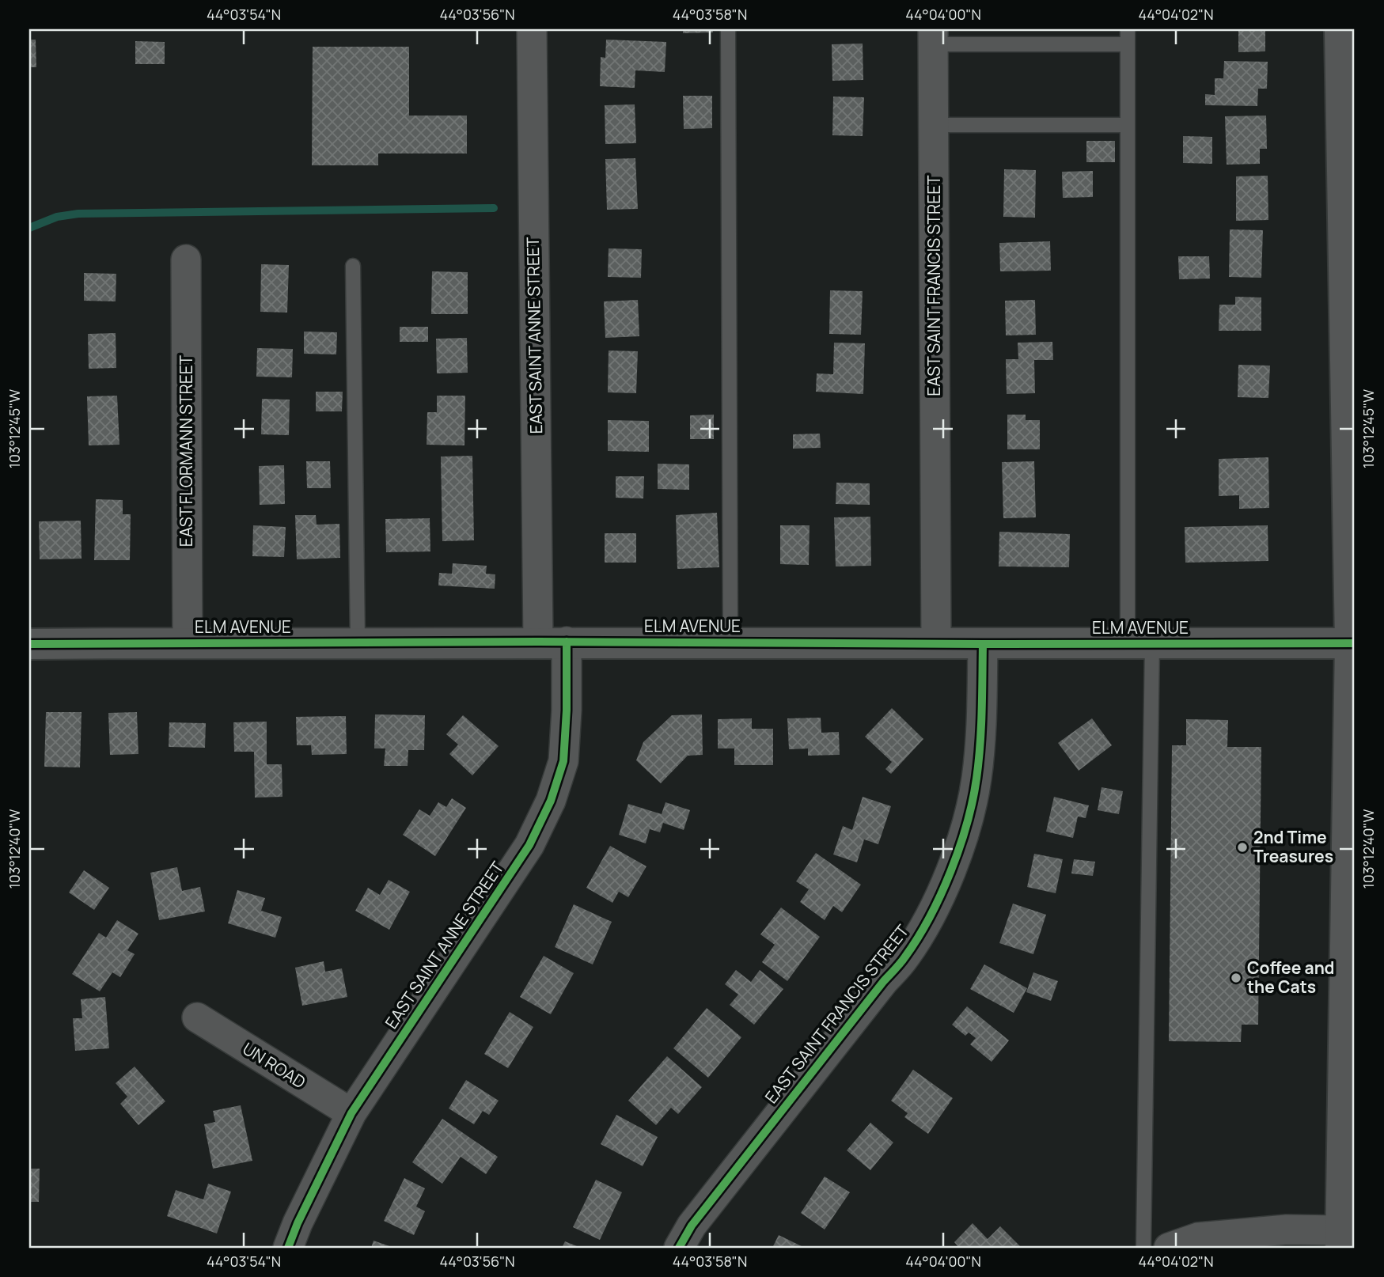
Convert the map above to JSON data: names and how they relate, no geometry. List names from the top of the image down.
{
  "streets": {
    "street": [
      "EAST SAINT FRANCIS STREET",
      "EAST SAINT ANNE STREET",
      "EAST FLORMANN STREET",
      "ELM AVENUE",
      "UN ROAD"
    ]
  },
  "crossings": [
    ["EAST SAINT FRANCIS STREET", "ELM AVENUE"],
    ["EAST SAINT ANNE STREET", "ELM AVENUE"],
    ["EAST SAINT ANNE STREET", "UN ROAD"],
    ["EAST FLORMANN STREET", "ELM AVENUE"]
  ],
  "places": ["2nd Time Treasures", "Coffee and the Cats"],
  "coordinates": [
    "44°03'54\"N",
    "44°03'56\"N",
    "44°03'58\"N",
    "44°04'00\"N",
    "44°04'02\"N",
    "103°12'45\"W",
    "103°12'40\"W"
  ]
}
